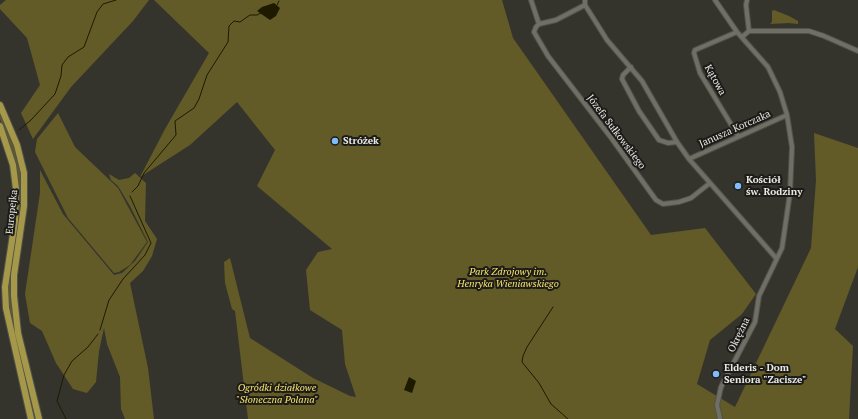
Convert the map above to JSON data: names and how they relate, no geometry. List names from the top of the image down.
{
  "streets": {
    "main road": ["Europejka"],
    "street": [
      "Kątowa",
      "Janusza Korczaka",
      "Józefa Sułkowskiego",
      "Okrężna"
    ]
  },
  "crossings": [
    ["Kątowa", "Janusza Korczaka"],
    ["Kątowa", "Okrężna"],
    ["Janusza Korczaka", "Okrężna"]
  ],
  "parks": ["Park Zdrojowy im. Henryka Wieniawskiego", "Ogródki działkowe \"Słoneczna Polana\""],
  "places": ["Stróżek", "Kościół św. Rodziny", "Elderis - Dom Seniora \"Zacisze\""]
}
